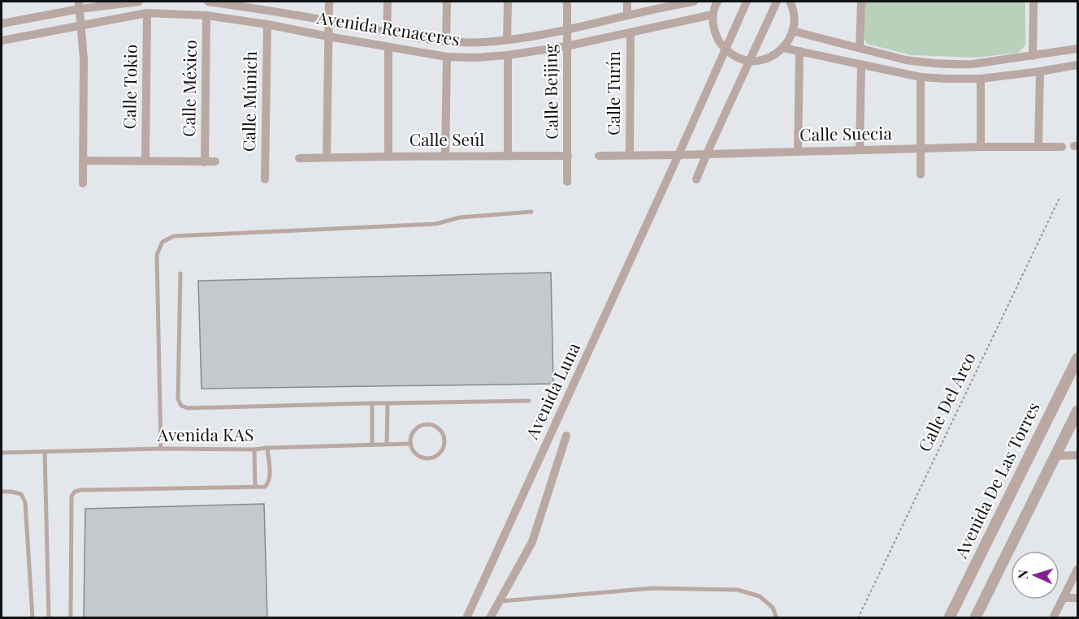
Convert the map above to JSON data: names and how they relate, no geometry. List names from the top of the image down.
{
  "streets": {
    "street": [
      "Avenida Renaceres",
      "Calle Tokio",
      "Calle México",
      "Calle Beijing",
      "Calle Turín",
      "Calle Múnich",
      "Calle Suecia",
      "Calle Seúl",
      "Avenida Luna",
      "Avenida De Las Torres"
    ],
    "lane": ["Avenida KAS"],
    "path": ["Calle Del Arco"]
  },
  "crossings": [
    ["Avenida Renaceres", "Calle Tokio"],
    ["Avenida Renaceres", "Calle México"],
    ["Avenida Renaceres", "Calle Beijing"],
    ["Avenida Renaceres", "Calle Turín"],
    ["Avenida Renaceres", "Calle Múnich"],
    ["Calle Beijing", "Calle Seúl"],
    ["Calle Turín", "Calle Suecia"],
    ["Calle Suecia", "Avenida Luna"]
  ],
  "north": "left"
}
